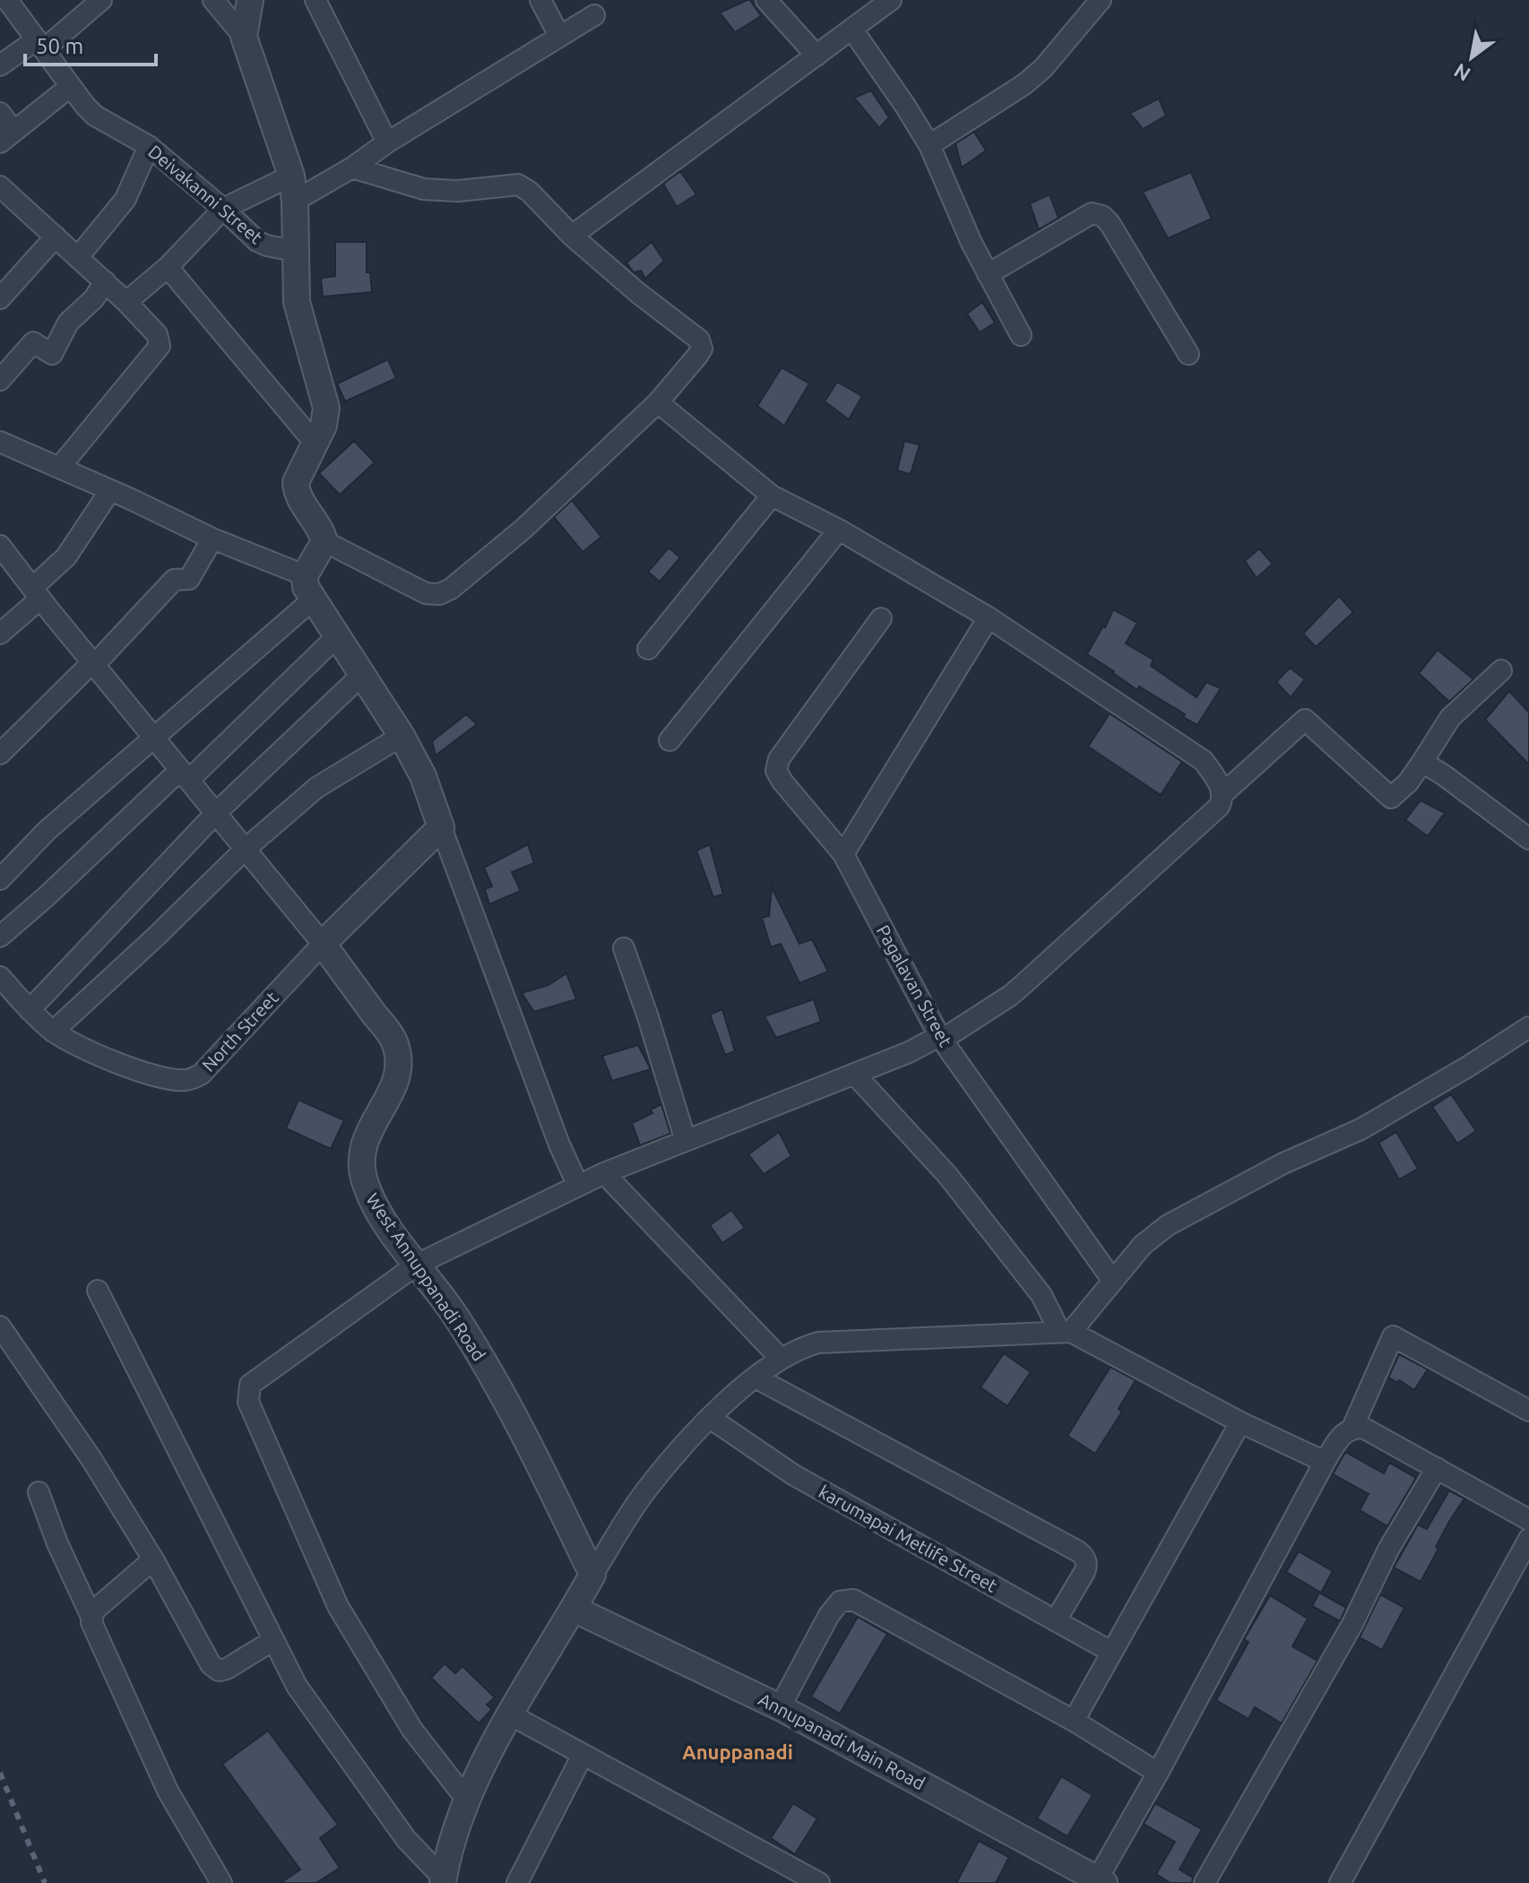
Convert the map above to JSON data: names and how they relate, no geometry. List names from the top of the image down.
{
  "streets": {
    "street": [
      "Deivakanni Street",
      "Pagalavan Street",
      "North Street",
      "West Annuppanadi Road",
      "karumapai Metlife Street",
      "Annupanadi Main Road"
    ]
  },
  "crossings": [
    ["North Street", "West Annuppanadi Road"]
  ],
  "districts": ["Anuppanadi"],
  "scale_bar": "50 m",
  "north": "bottom left"
}
